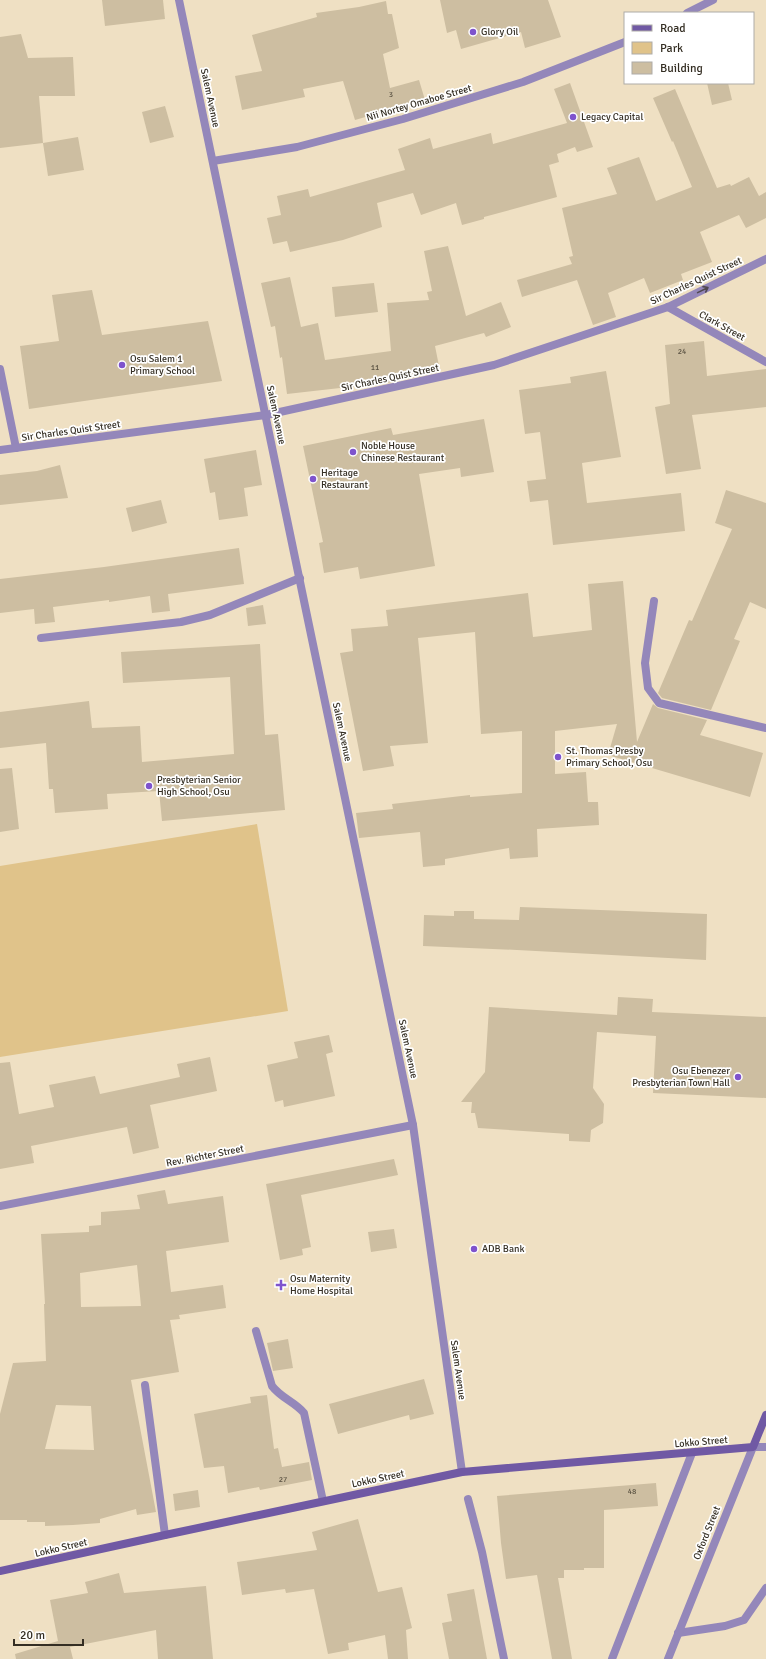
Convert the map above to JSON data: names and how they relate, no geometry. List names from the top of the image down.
{
  "streets": {
    "main road": ["Lokko Street", "Oxford Street"],
    "street": [
      "Salem Avenue",
      "Nii Nortey Omaboe Street",
      "Sir Charles Quist Street",
      "Clark Street",
      "Rev. Richter Street"
    ]
  },
  "crossings": [
    ["Salem Avenue", "Nii Nortey Omaboe Street"],
    ["Salem Avenue", "Sir Charles Quist Street"],
    ["Salem Avenue", "Rev. Richter Street"],
    ["Salem Avenue", "Lokko Street"],
    ["Sir Charles Quist Street", "Clark Street"],
    ["Lokko Street", "Oxford Street"]
  ],
  "places": {
    "other": [
      "Glory Oil",
      "Legacy Capital",
      "Osu Salem 1 Primary School",
      "Noble House Chinese Restaurant",
      "Heritage Restaurant",
      "St. Thomas Presby Primary School, Osu",
      "Presbyterian Senior High School, Osu",
      "Osu Ebenezer Presbyterian Town Hall",
      "ADB Bank"
    ],
    "health": ["Osu Maternity Home Hospital"]
  },
  "house_numbers": [
    "3",
    "24",
    "11",
    "27",
    "48"
  ],
  "legend": ["Road", "Park", "Building"],
  "scale_bar": "20 m"
}
